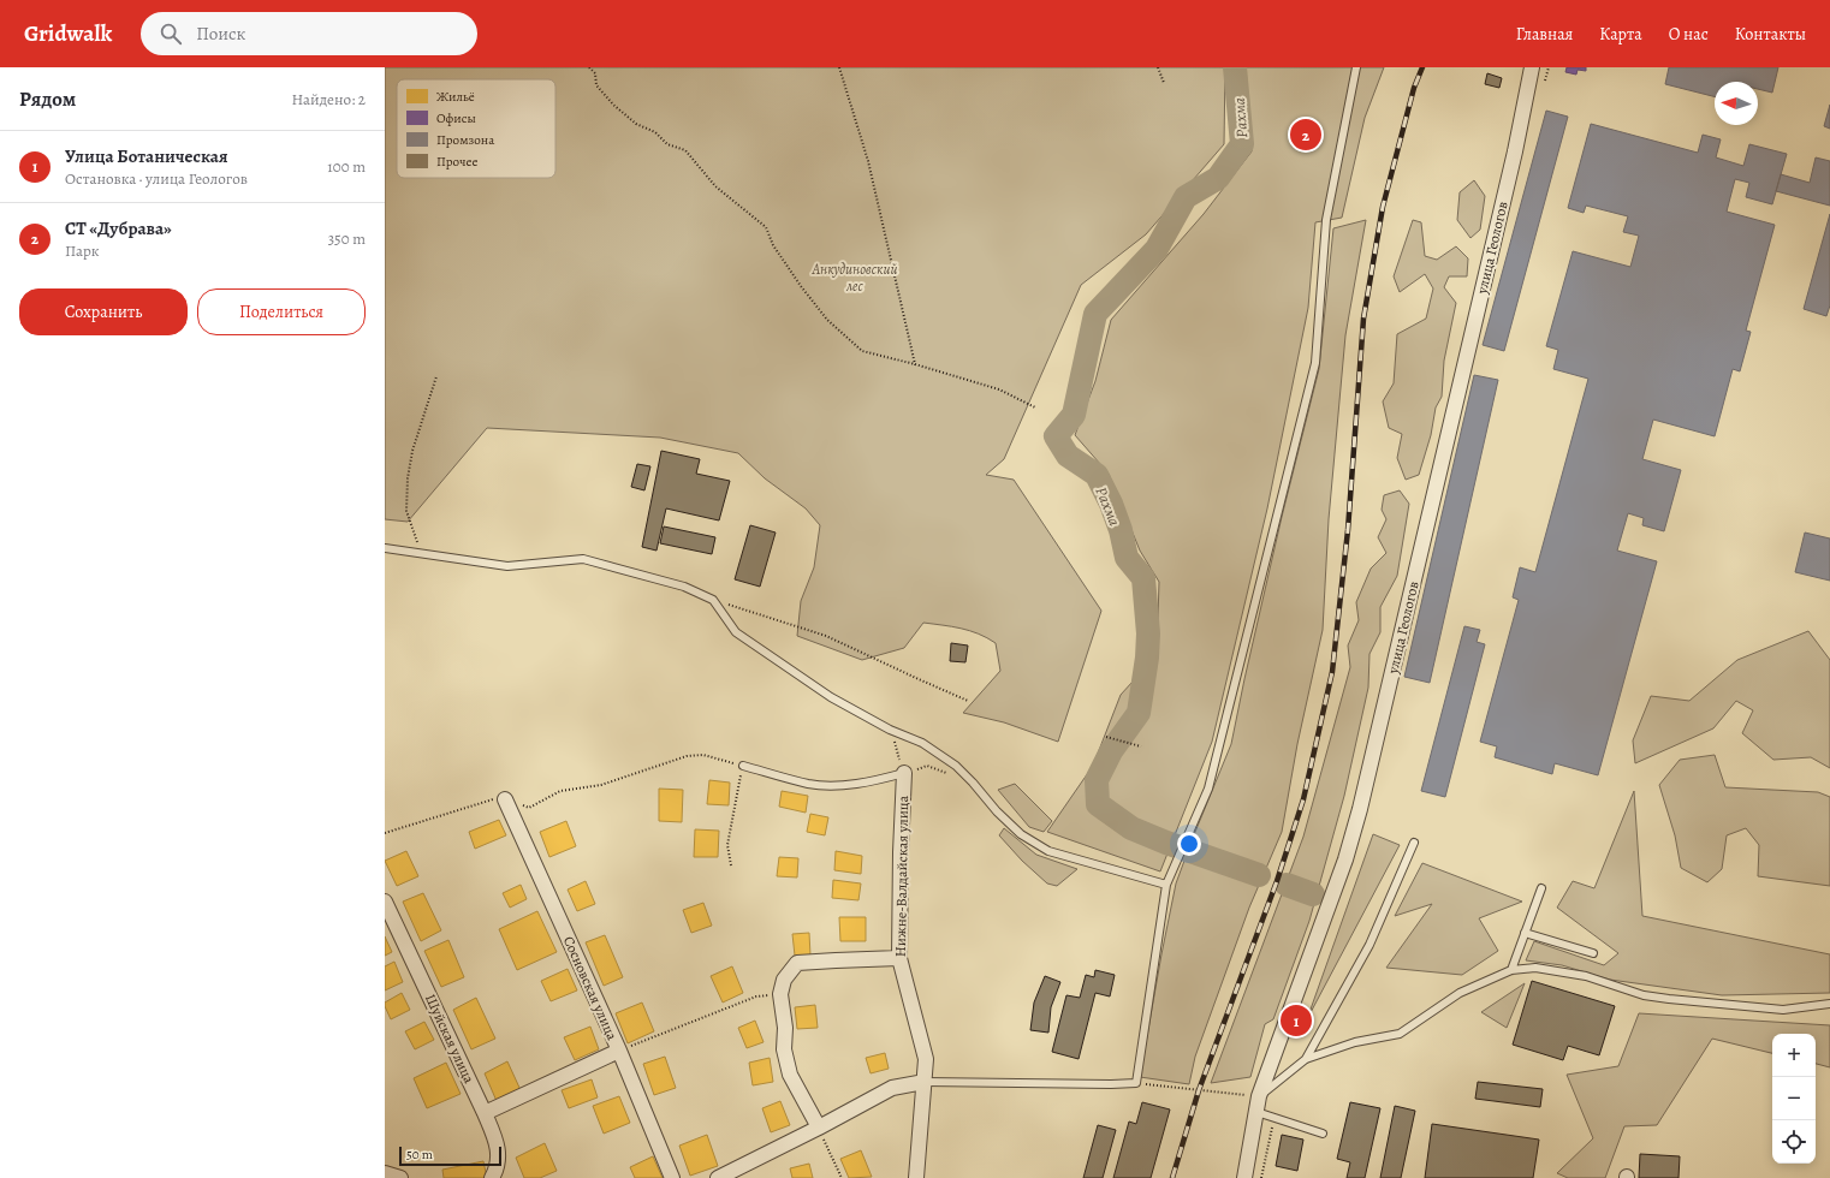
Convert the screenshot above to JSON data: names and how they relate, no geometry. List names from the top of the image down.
{
  "streets": {
    "street": [
      "улица Геологов",
      "Нижне-Валдайская улица",
      "Сосновская улица",
      "Шуйская улица"
    ]
  },
  "water": ["Рахма"],
  "parks": ["Анкудиновский лес"],
  "legend": [
    "Жильё",
    "Офисы",
    "Промзона",
    "Прочее"
  ],
  "scale_bar": "50 m",
  "north": "left",
  "page": {
    "header": "Gridwalk",
    "search": "Поиск",
    "nav": [
      "Главная",
      "Карта",
      "О нас",
      "Контакты"
    ],
    "heading": ["Рядом", "Найдено: 2"],
    "pins": ["2", "1"],
    "list": [
      {
        "mark": "1",
        "name": "Улица Ботаническая",
        "note": "Остановка · улица Геологов",
        "value": "100 m"
      },
      {
        "mark": "2",
        "name": "СТ «Дубрава»",
        "note": "Парк",
        "value": "350 m"
      }
    ],
    "buttons": ["Сохранить", "Поделиться"],
    "map_buttons": ["+", "−"],
    "scale": "50 m"
  }
}
